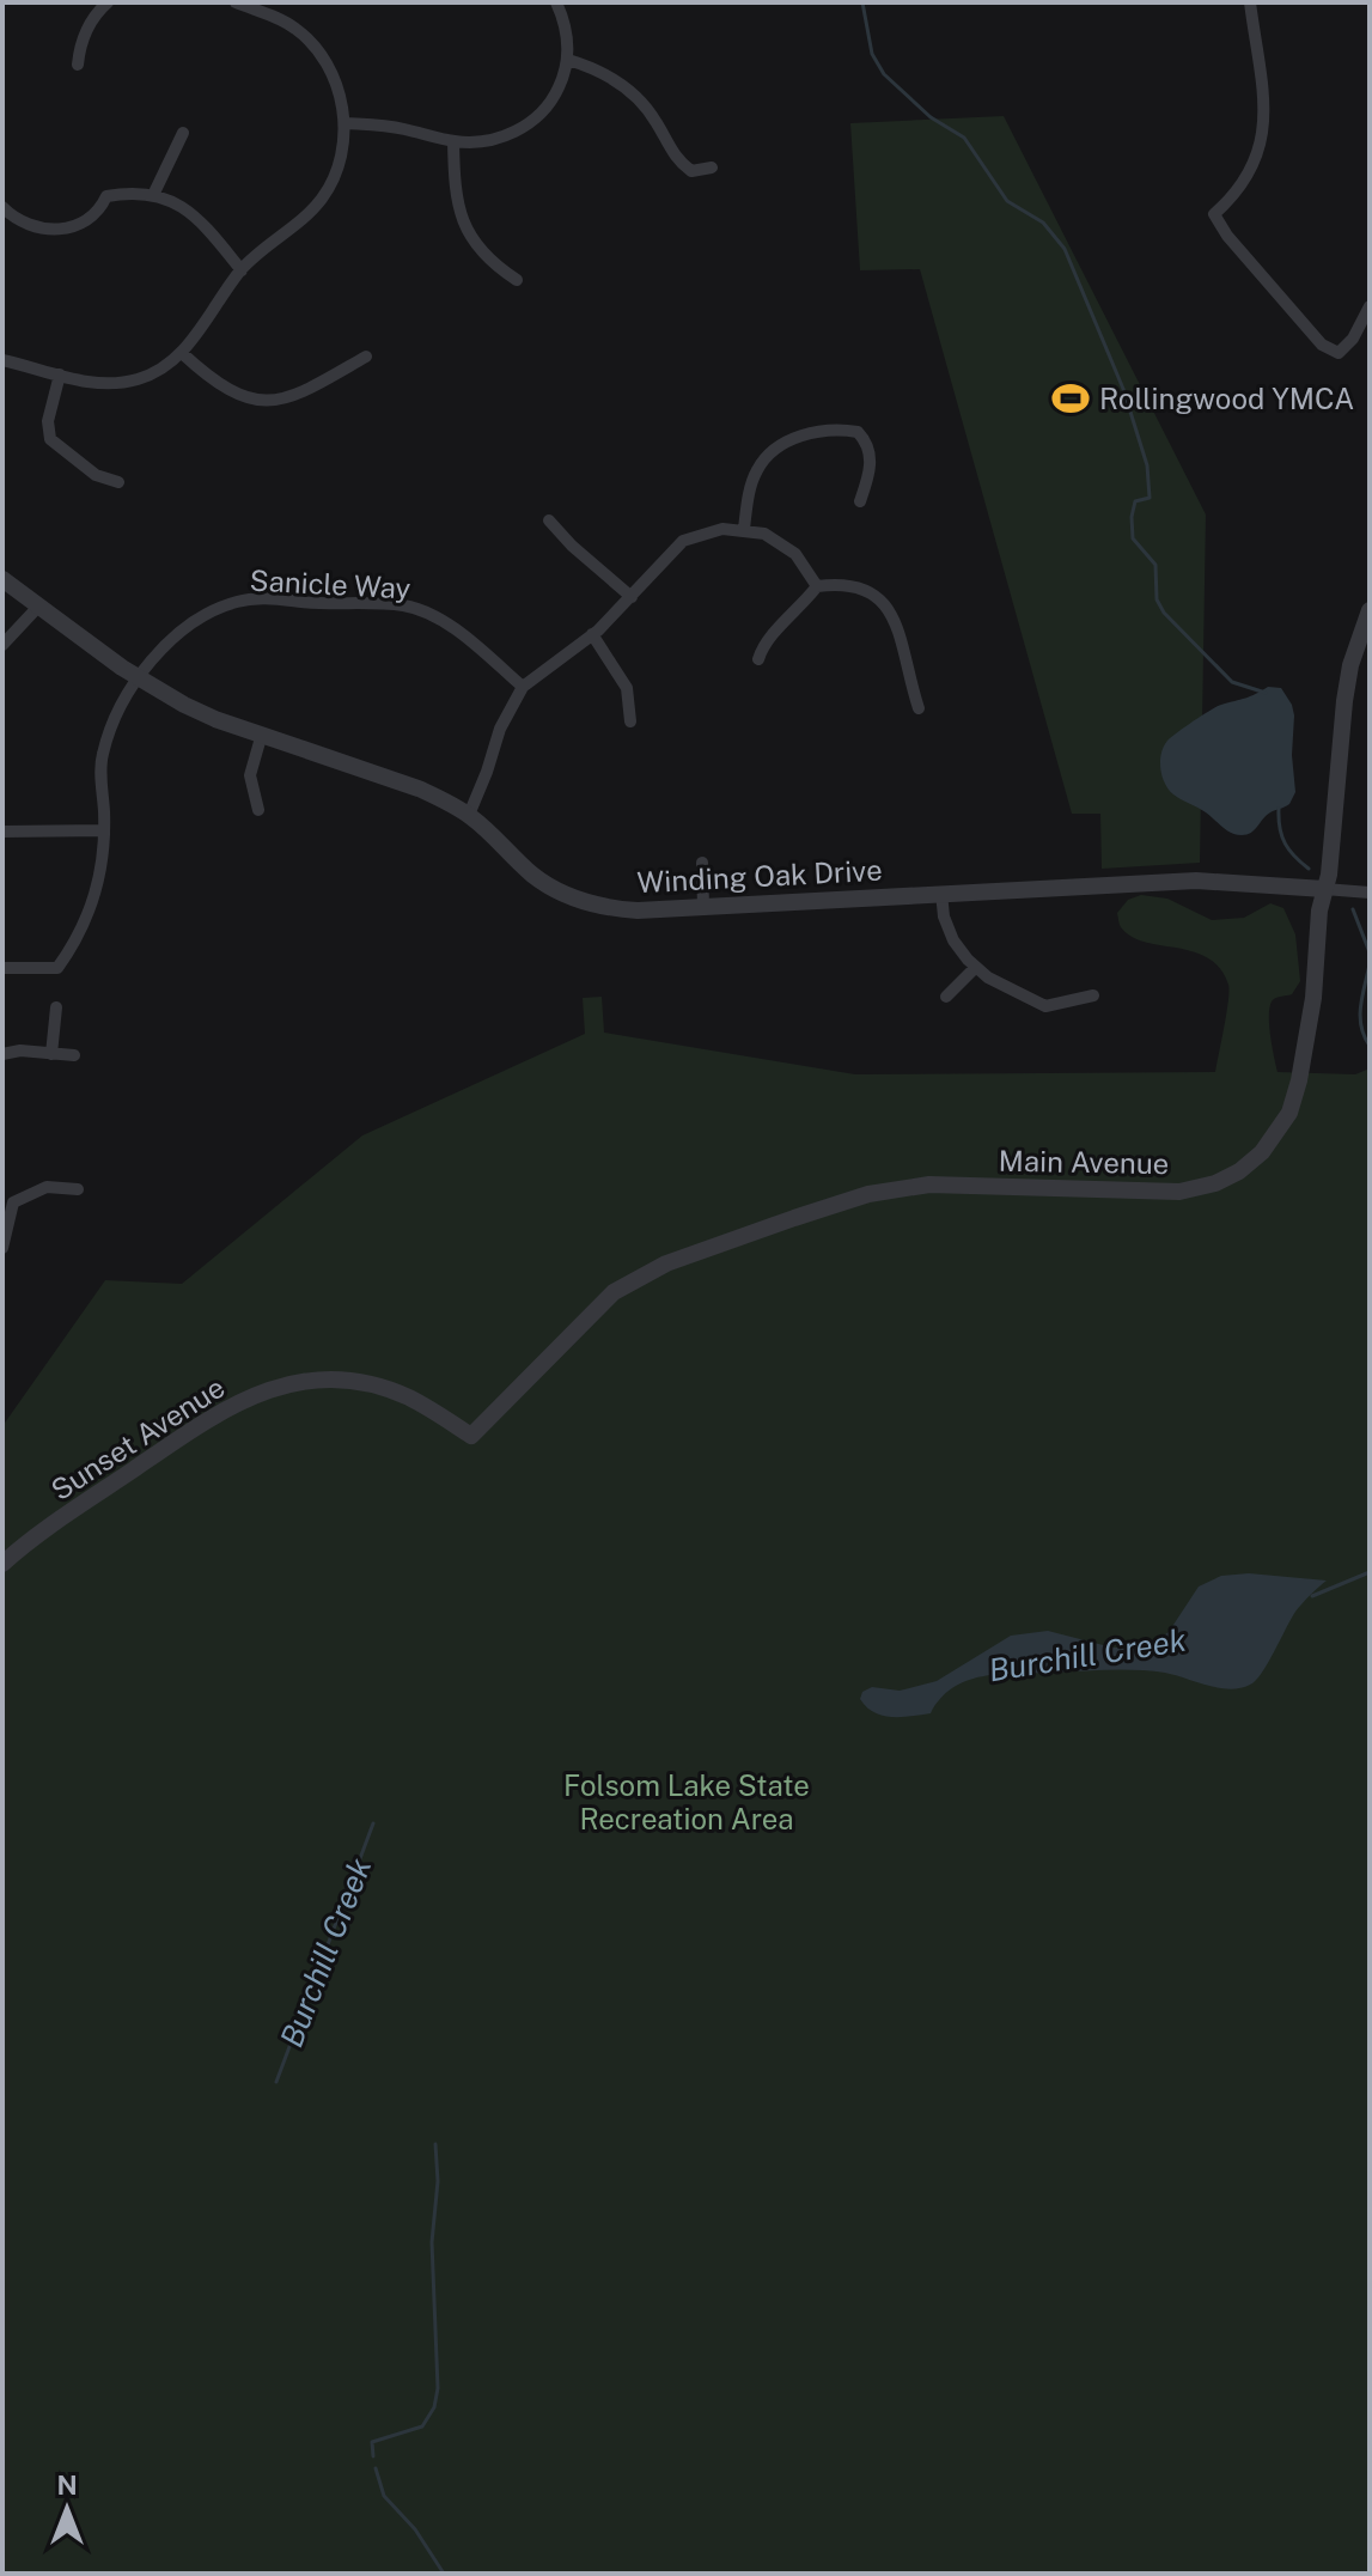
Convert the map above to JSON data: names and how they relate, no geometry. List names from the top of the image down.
{
  "streets": {
    "street": [
      "Sanicle Way",
      "Winding Oak Drive",
      "Main Avenue",
      "Sunset Avenue"
    ]
  },
  "crossings": [
    ["Sanicle Way", "Winding Oak Drive"],
    ["Winding Oak Drive", "Main Avenue"],
    ["Main Avenue", "Sunset Avenue"]
  ],
  "water": ["Burchill Creek"],
  "parks": ["Folsom Lake State Recreation Area"],
  "places": {
    "sports": ["Rollingwood YMCA"]
  },
  "north": "top"
}
